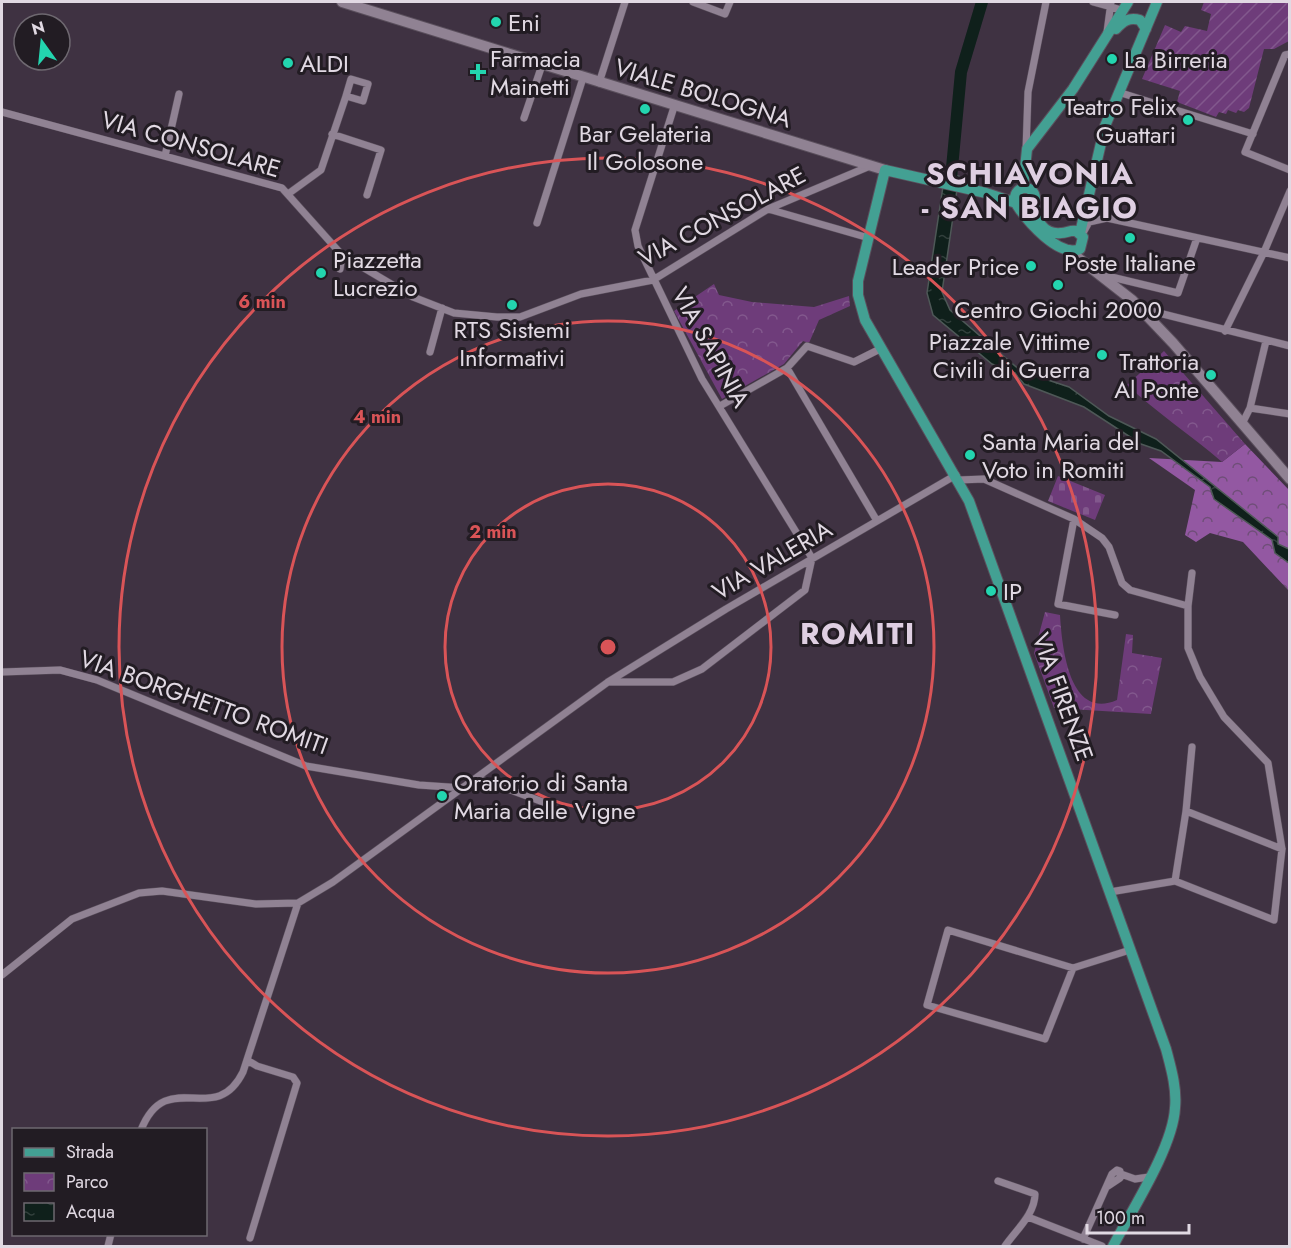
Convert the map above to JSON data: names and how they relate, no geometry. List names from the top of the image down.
{
  "streets": {
    "main road": ["VIALE BOLOGNA", "VIA FIRENZE"],
    "street": [
      "VIA CONSOLARE",
      "VIA SAPINIA",
      "VIA VALERIA",
      "VIA BORGHETTO ROMITI"
    ]
  },
  "crossings": [
    ["VIALE BOLOGNA", "VIA CONSOLARE"],
    ["VIALE BOLOGNA", "VIA SAPINIA"],
    ["VIALE BOLOGNA", "VIA FIRENZE"],
    ["VIA CONSOLARE", "VIA SAPINIA"],
    ["VIA SAPINIA", "VIA VALERIA"],
    ["VIA VALERIA", "VIA FIRENZE"],
    ["VIA VALERIA", "VIA BORGHETTO ROMITI"]
  ],
  "districts": ["SCHIAVONIA - SAN BIAGIO", "ROMITI"],
  "places": {
    "other": [
      "Eni",
      "La Birreria",
      "ALDI",
      "Bar Gelateria Il Golosone",
      "Teatro Felix Guattari",
      "Poste Italiane",
      "Leader Price",
      "Piazzetta Lucrezio",
      "Centro Giochi 2000",
      "RTS Sistemi Informativi",
      "Piazzale Vittime Civili di Guerra",
      "Trattoria Al Ponte",
      "Santa Maria del Voto in Romiti",
      "IP",
      "Oratorio di Santa Maria delle Vigne"
    ],
    "health": ["Farmacia Mainetti"]
  },
  "legend": ["Strada", "Parco", "Acqua"],
  "scale_bar": "100 m",
  "north": "top",
  "rings": ["6 min", "4 min", "2 min"]
}
